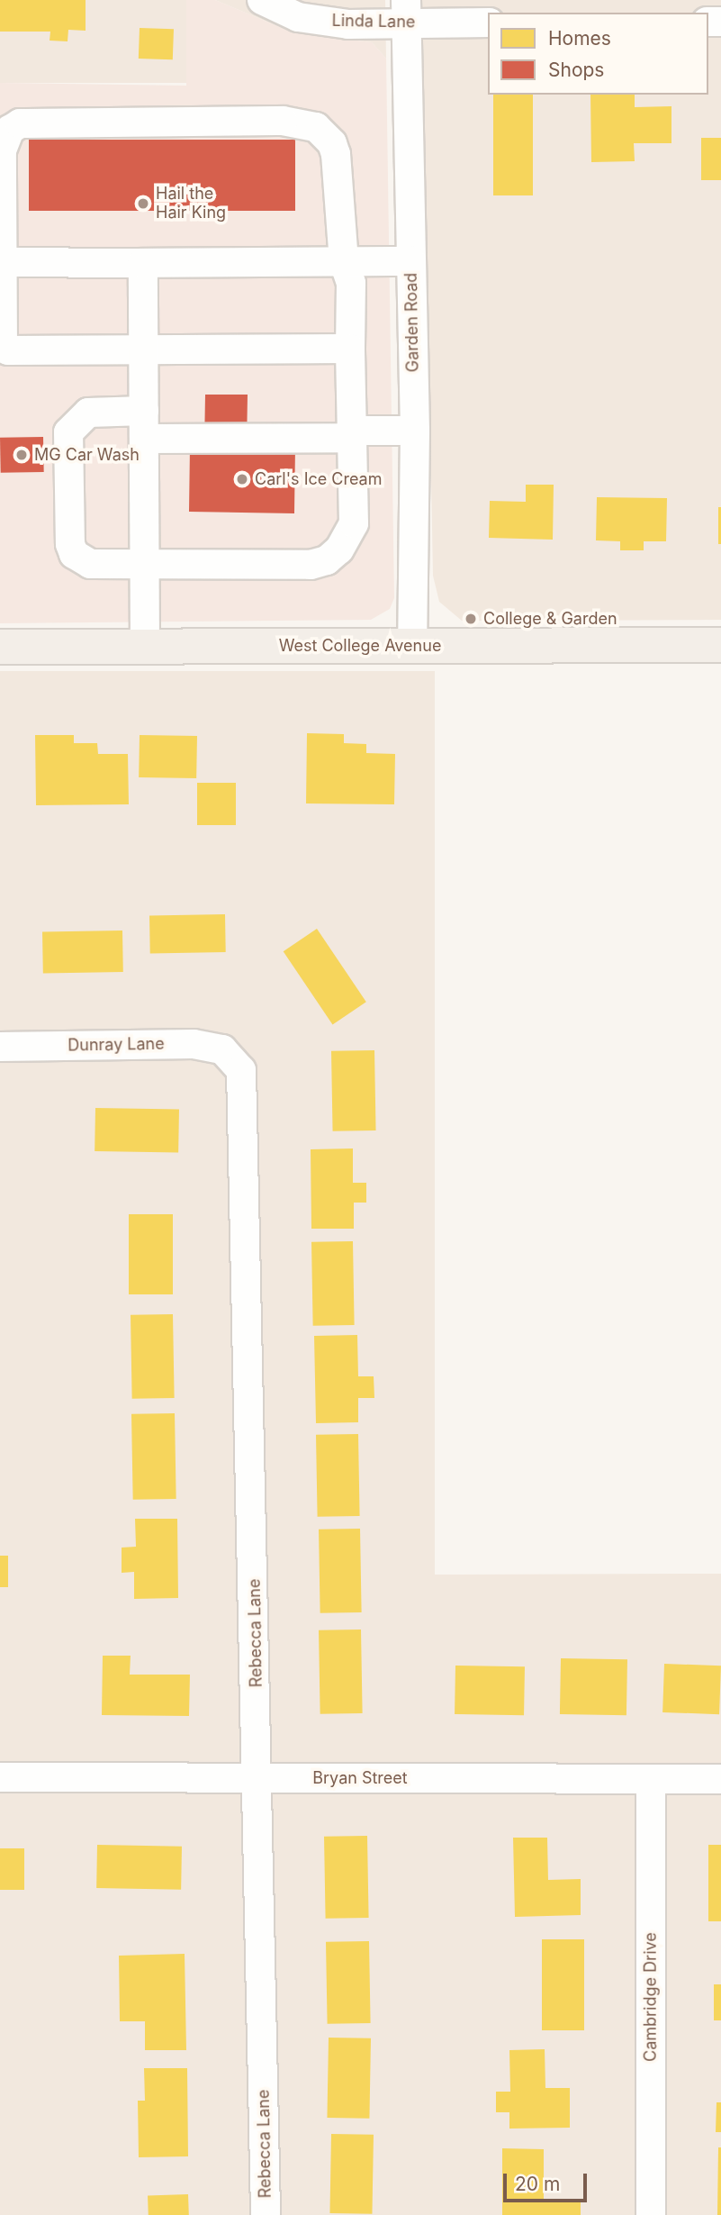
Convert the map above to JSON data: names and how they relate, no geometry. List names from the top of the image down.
{
  "streets": {
    "main road": ["West College Avenue"],
    "street": [
      "Linda Lane",
      "Garden Road",
      "Dunray Lane",
      "Rebecca Lane",
      "Bryan Street",
      "Cambridge Drive"
    ]
  },
  "crossings": [
    ["Linda Lane", "Garden Road"],
    ["Garden Road", "West College Avenue"],
    ["Dunray Lane", "Rebecca Lane"],
    ["Rebecca Lane", "Bryan Street"],
    ["Bryan Street", "Cambridge Drive"]
  ],
  "places": [
    "Hail the Hair King",
    "MG Car Wash",
    "Carl's Ice Cream",
    "College & Garden"
  ],
  "legend": ["Homes", "Shops"],
  "scale_bar": "20 m"
}
